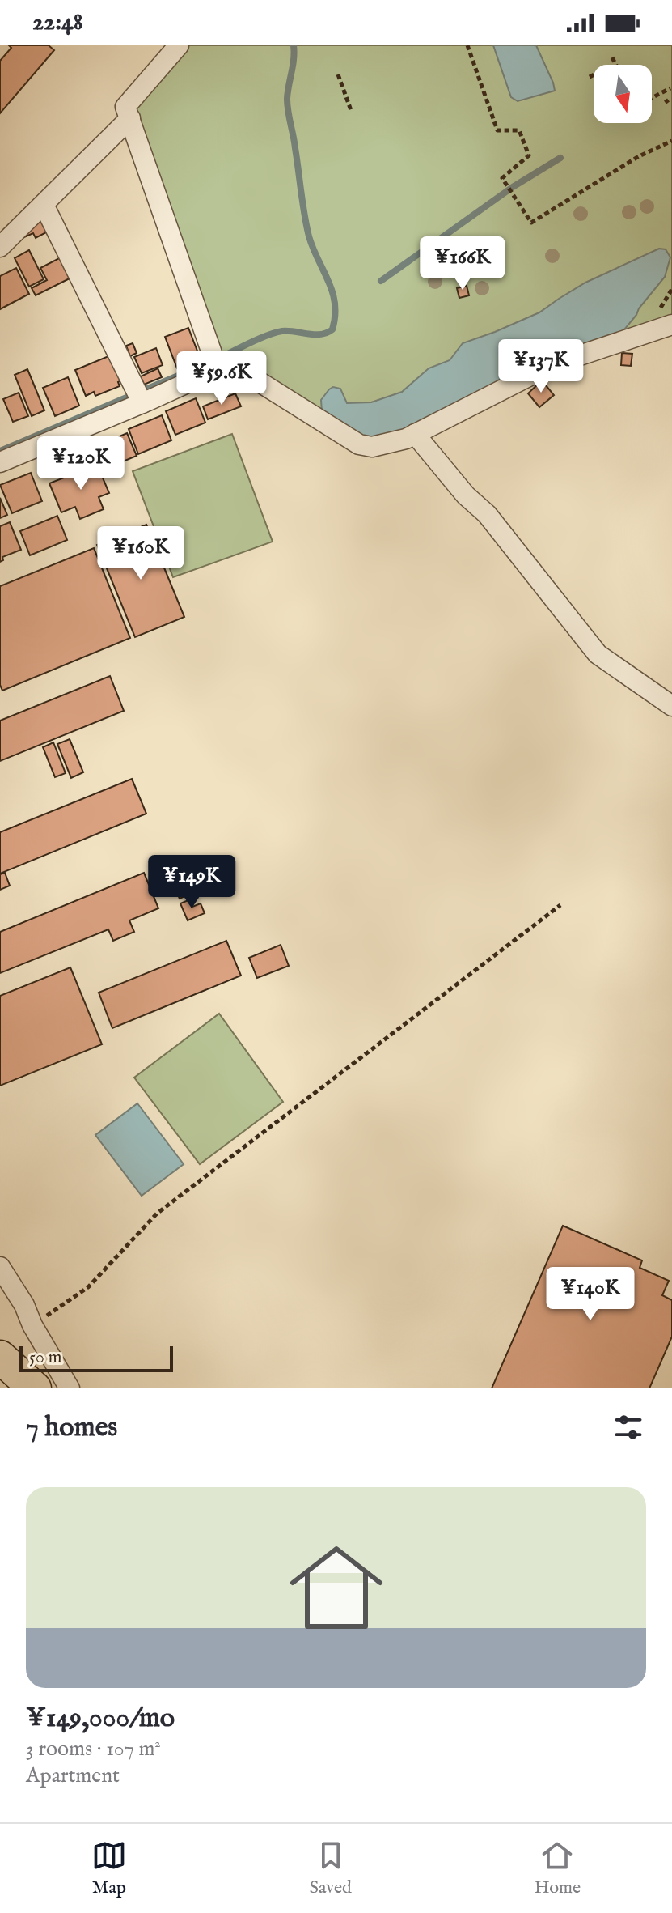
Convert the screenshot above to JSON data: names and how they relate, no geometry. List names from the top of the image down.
{
  "scale_bar": "50 m",
  "north": "bottom",
  "page": {
    "status": "22:48",
    "price": [
      "¥166K",
      "¥137K",
      "¥59.6K",
      "¥120K",
      "¥160K",
      "¥149K",
      "¥140K"
    ],
    "scale": "50 m",
    "heading": "7 homes",
    "list": [
      {
        "name": "¥149,000/mo",
        "note": "3 rooms · 107 m² · Apartment"
      }
    ],
    "tabs": ["Map", "Saved", "Home"]
  }
}
